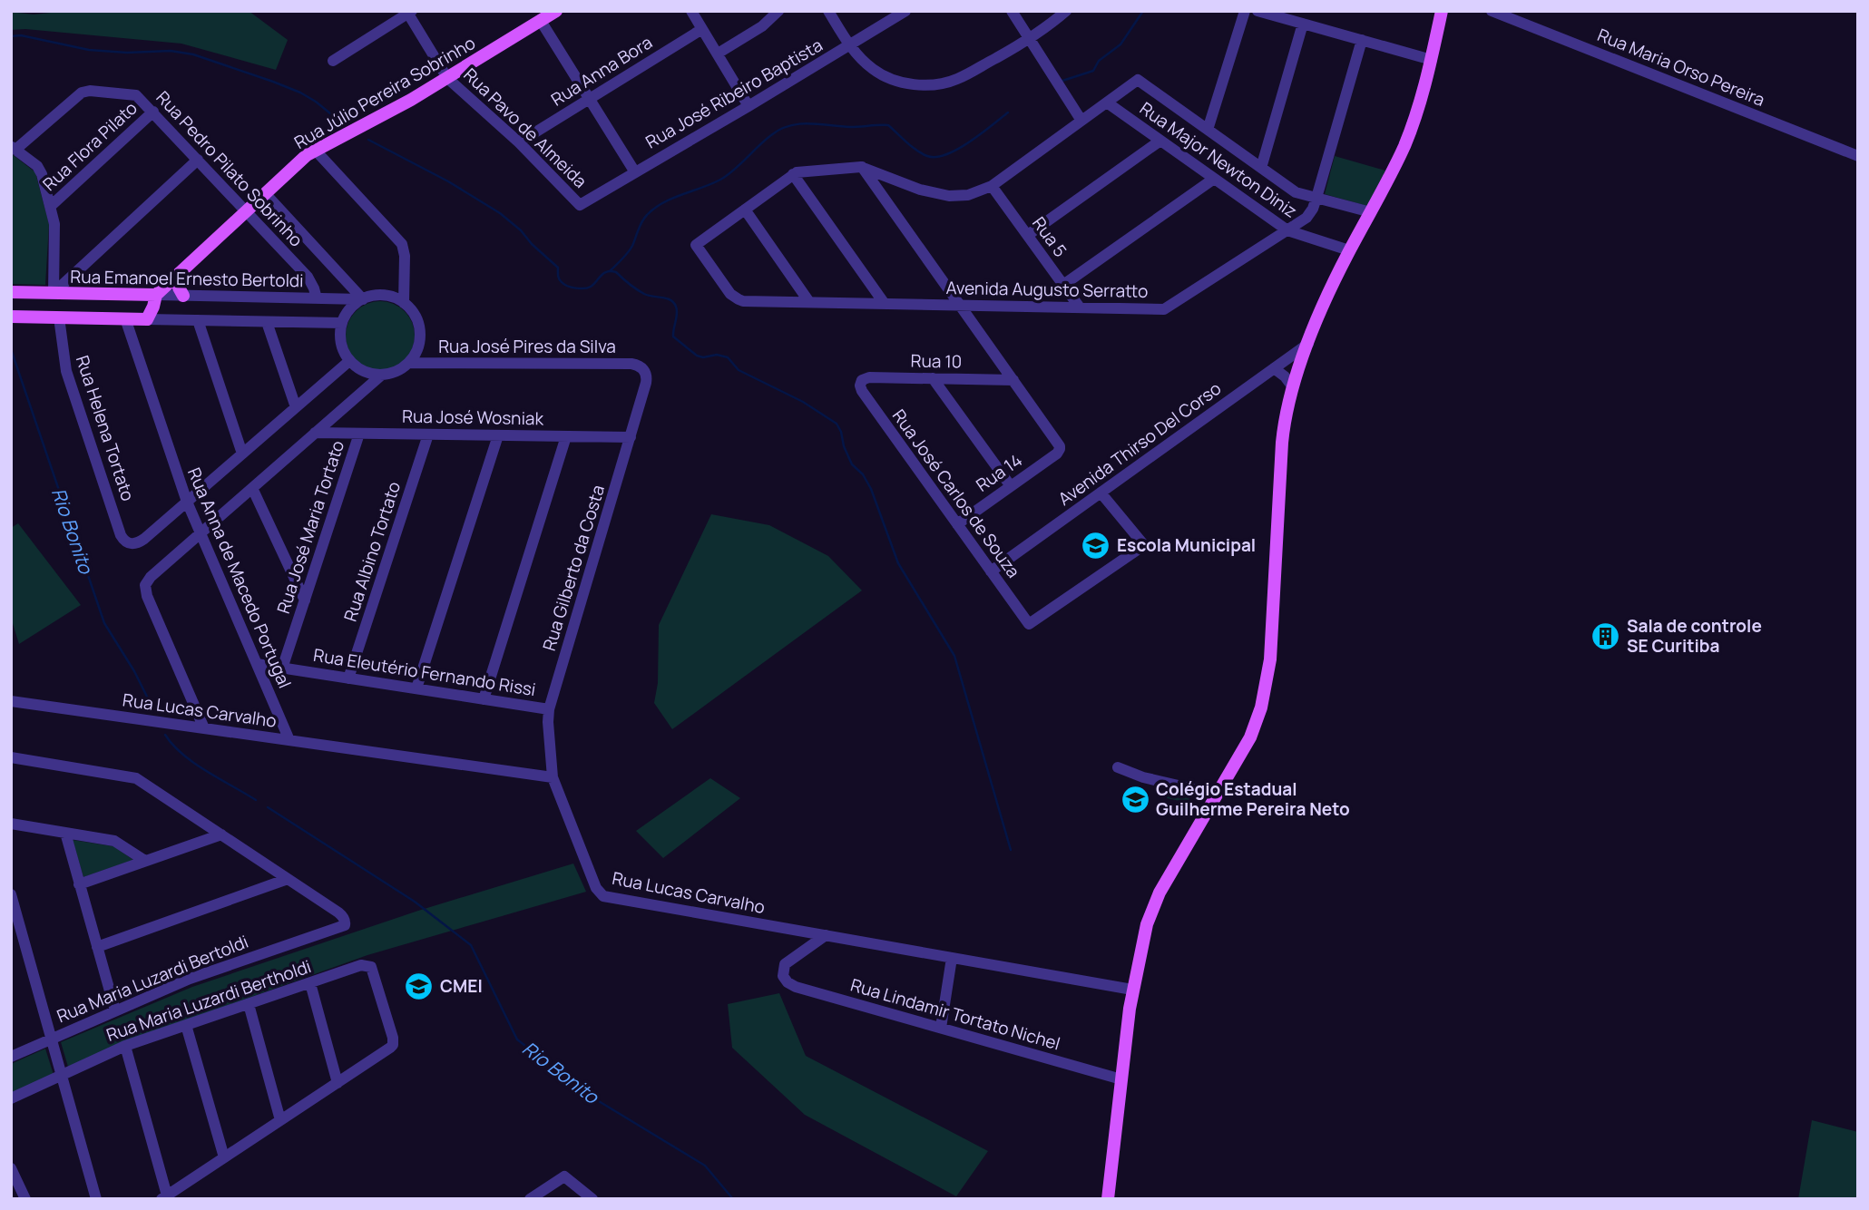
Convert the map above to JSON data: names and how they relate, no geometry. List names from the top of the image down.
{
  "streets": {
    "main road": ["Rua Júlio Pereira Sobrinho", "Rua Emanoel Ernesto Bertoldi"],
    "street": [
      "Rua Maria Orso Pereira",
      "Rua Anna Bora",
      "Rua José Ribeiro Baptista",
      "Rua Pavo de Almeida",
      "Rua Flora Pilato",
      "Rua Major Newton Diniz",
      "Rua Pedro Pilato Sobrinho",
      "Rua 5",
      "Avenida Augusto Serratto",
      "Rua José Pires da Silva",
      "Rua 10",
      "Rua José Wosniak",
      "Rua Helena Tortato",
      "Avenida Thirso Del Corso",
      "Rua 14",
      "Rua José Carlos de Souza",
      "Rua José Maria Tortato",
      "Rua Albino Tortato",
      "Rua Gilberto da Costa",
      "Rua Anna de Macedo Portugal",
      "Rua Eleutério Fernando Rissi",
      "Rua Lucas Carvalho",
      "Rua Maria Luzardi Bertoldi",
      "Rua Maria Luzardi Bertholdi",
      "Rua Lindamir Tortato Nichel"
    ]
  },
  "crossings": [
    ["Rua Anna Bora", "Rua Pavo de Almeida"],
    ["Rua Júlio Pereira Sobrinho", "Rua Pavo de Almeida"],
    ["Rua Júlio Pereira Sobrinho", "Rua Pedro Pilato Sobrinho"],
    ["Rua Júlio Pereira Sobrinho", "Rua Emanoel Ernesto Bertoldi"],
    ["Rua José Ribeiro Baptista", "Rua Pavo de Almeida"],
    ["Rua Flora Pilato", "Rua Pedro Pilato Sobrinho"],
    ["Rua Major Newton Diniz", "Avenida Augusto Serratto"],
    ["Rua Pedro Pilato Sobrinho", "Rua Emanoel Ernesto Bertoldi"],
    ["Rua Pedro Pilato Sobrinho", "Rua José Pires da Silva"],
    ["Rua 5", "Avenida Augusto Serratto"],
    ["Rua Emanoel Ernesto Bertoldi", "Rua José Pires da Silva"],
    ["Rua José Pires da Silva", "Rua Gilberto da Costa"],
    ["Rua 10", "Rua 14"],
    ["Rua 10", "Rua José Carlos de Souza"],
    ["Rua José Wosniak", "Rua José Maria Tortato"],
    ["Rua José Wosniak", "Rua Albino Tortato"],
    ["Rua José Wosniak", "Rua Gilberto da Costa"],
    ["Rua Helena Tortato", "Rua Anna de Macedo Portugal"],
    ["Avenida Thirso Del Corso", "Rua José Carlos de Souza"],
    ["Rua 14", "Rua José Carlos de Souza"],
    ["Rua José Maria Tortato", "Rua Eleutério Fernando Rissi"],
    ["Rua Albino Tortato", "Rua Eleutério Fernando Rissi"],
    ["Rua Gilberto da Costa", "Rua Eleutério Fernando Rissi"],
    ["Rua Gilberto da Costa", "Rua Lucas Carvalho"],
    ["Rua Anna de Macedo Portugal", "Rua Eleutério Fernando Rissi"],
    ["Rua Anna de Macedo Portugal", "Rua Lucas Carvalho"],
    ["Rua Lucas Carvalho", "Rua Lindamir Tortato Nichel"]
  ],
  "water": ["Rio Bonito"],
  "places": {
    "school or university": ["Escola Municipal", "Colégio Estadual Guilherme Pereira Neto", "CMEI"],
    "building": ["Sala de controle SE Curitiba"]
  }
}
